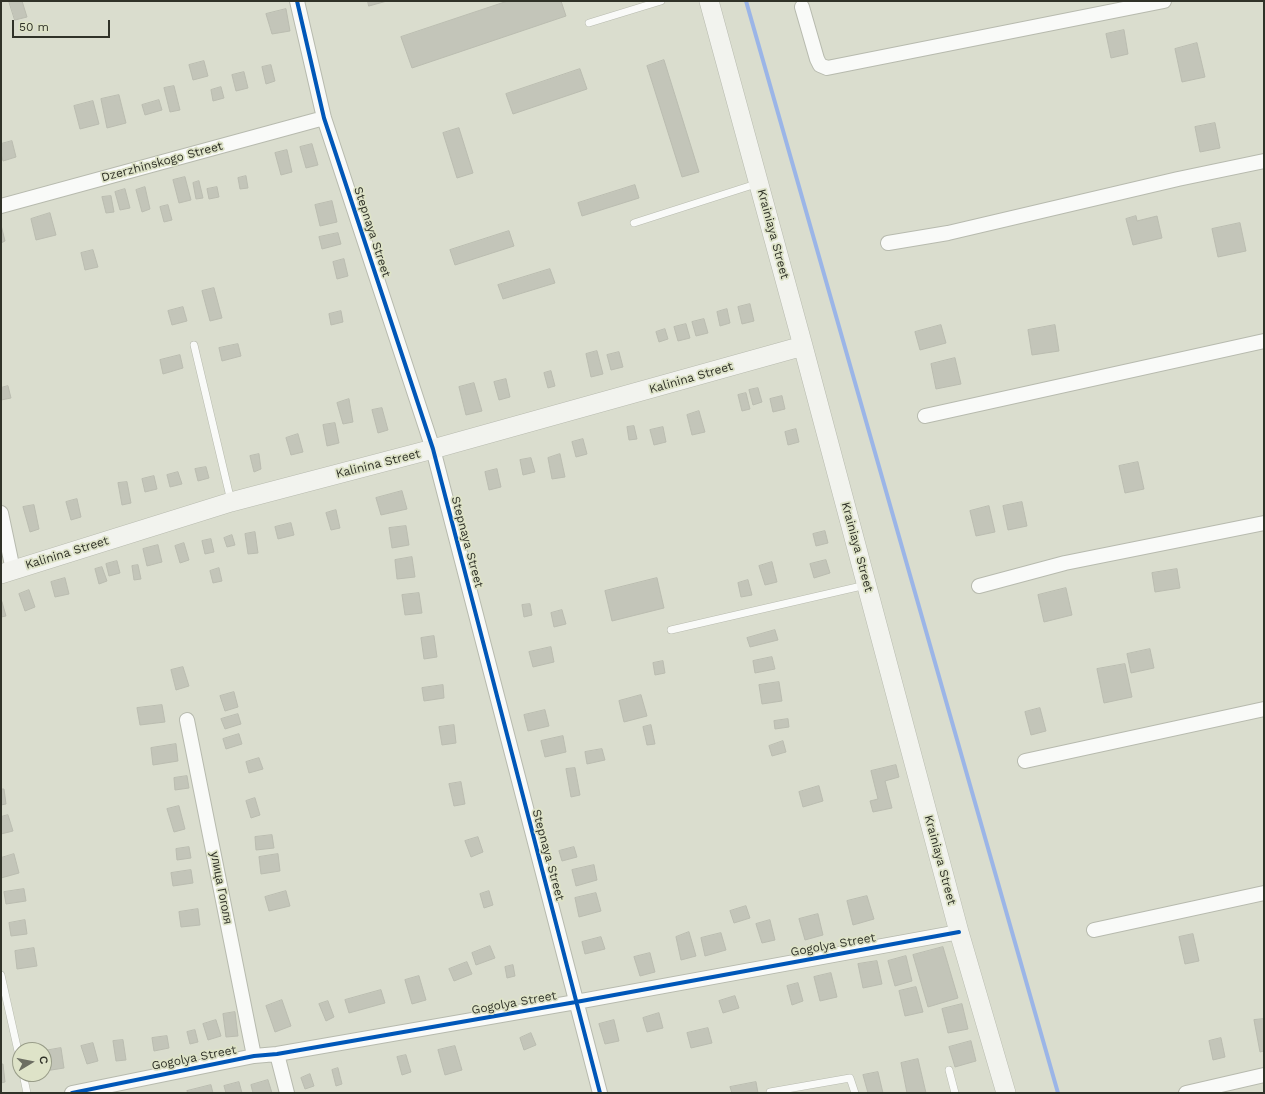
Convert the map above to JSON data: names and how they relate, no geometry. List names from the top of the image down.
{
  "streets": {
    "main road": ["Krainiaya Street", "Kalinina Street"],
    "street": [
      "Dzerzhinskogo Street",
      "Stepnaya Street",
      "улица Гоголя",
      "Gogolya Street"
    ]
  },
  "crossings": [
    ["Dzerzhinskogo Street", "Stepnaya Street"],
    ["Stepnaya Street", "Kalinina Street"],
    ["Stepnaya Street", "Gogolya Street"],
    ["Krainiaya Street", "Kalinina Street"],
    ["Krainiaya Street", "Gogolya Street"],
    ["улица Гоголя", "Gogolya Street"]
  ],
  "scale_bar": "50 m",
  "north": "right"
}
